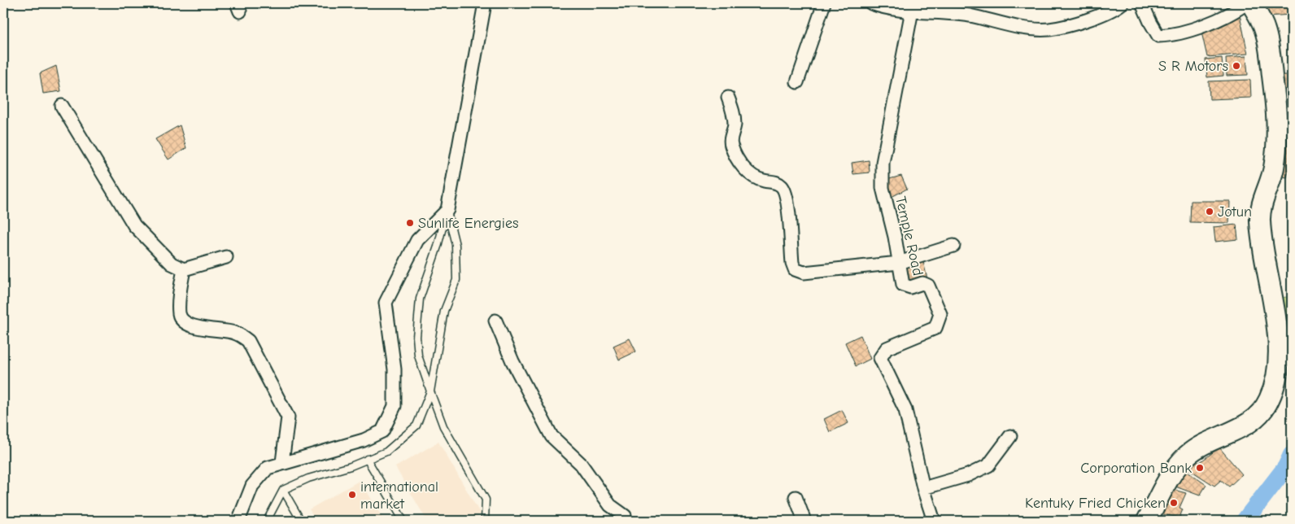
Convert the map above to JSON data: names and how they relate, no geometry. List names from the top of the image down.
{
  "streets": {
    "street": ["Temple Road"]
  },
  "places": [
    "S R Motors",
    "Jotun",
    "Sunlife Energies",
    "Corporation Bank",
    "international market",
    "Kentuky Fried Chicken"
  ]
}
